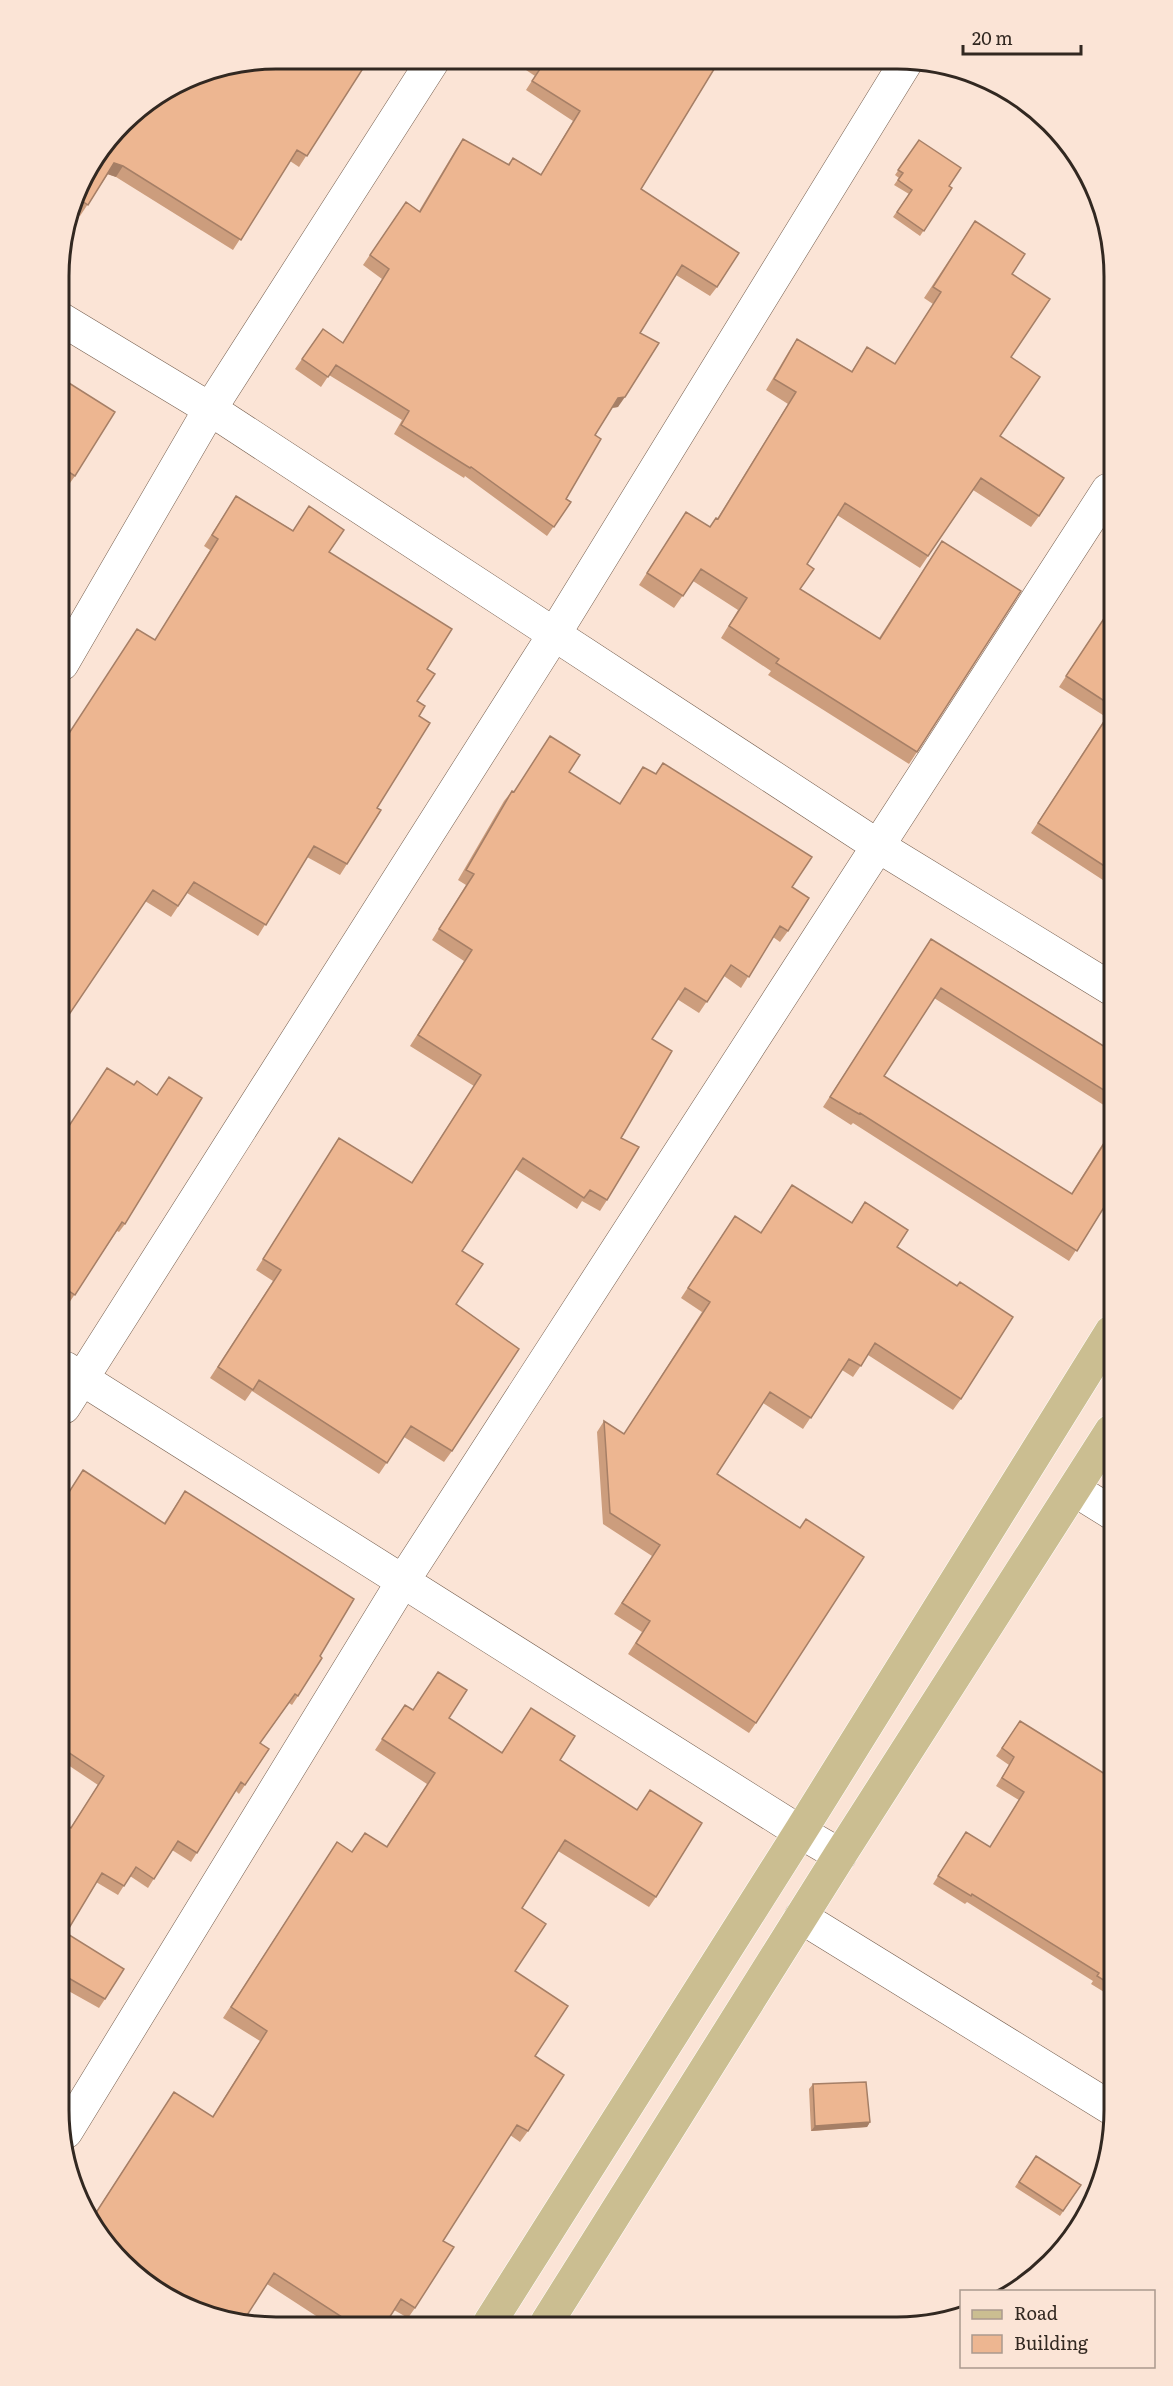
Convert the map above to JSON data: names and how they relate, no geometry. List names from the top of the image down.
{
  "legend": ["Road", "Building"],
  "scale_bar": "20 m"
}
